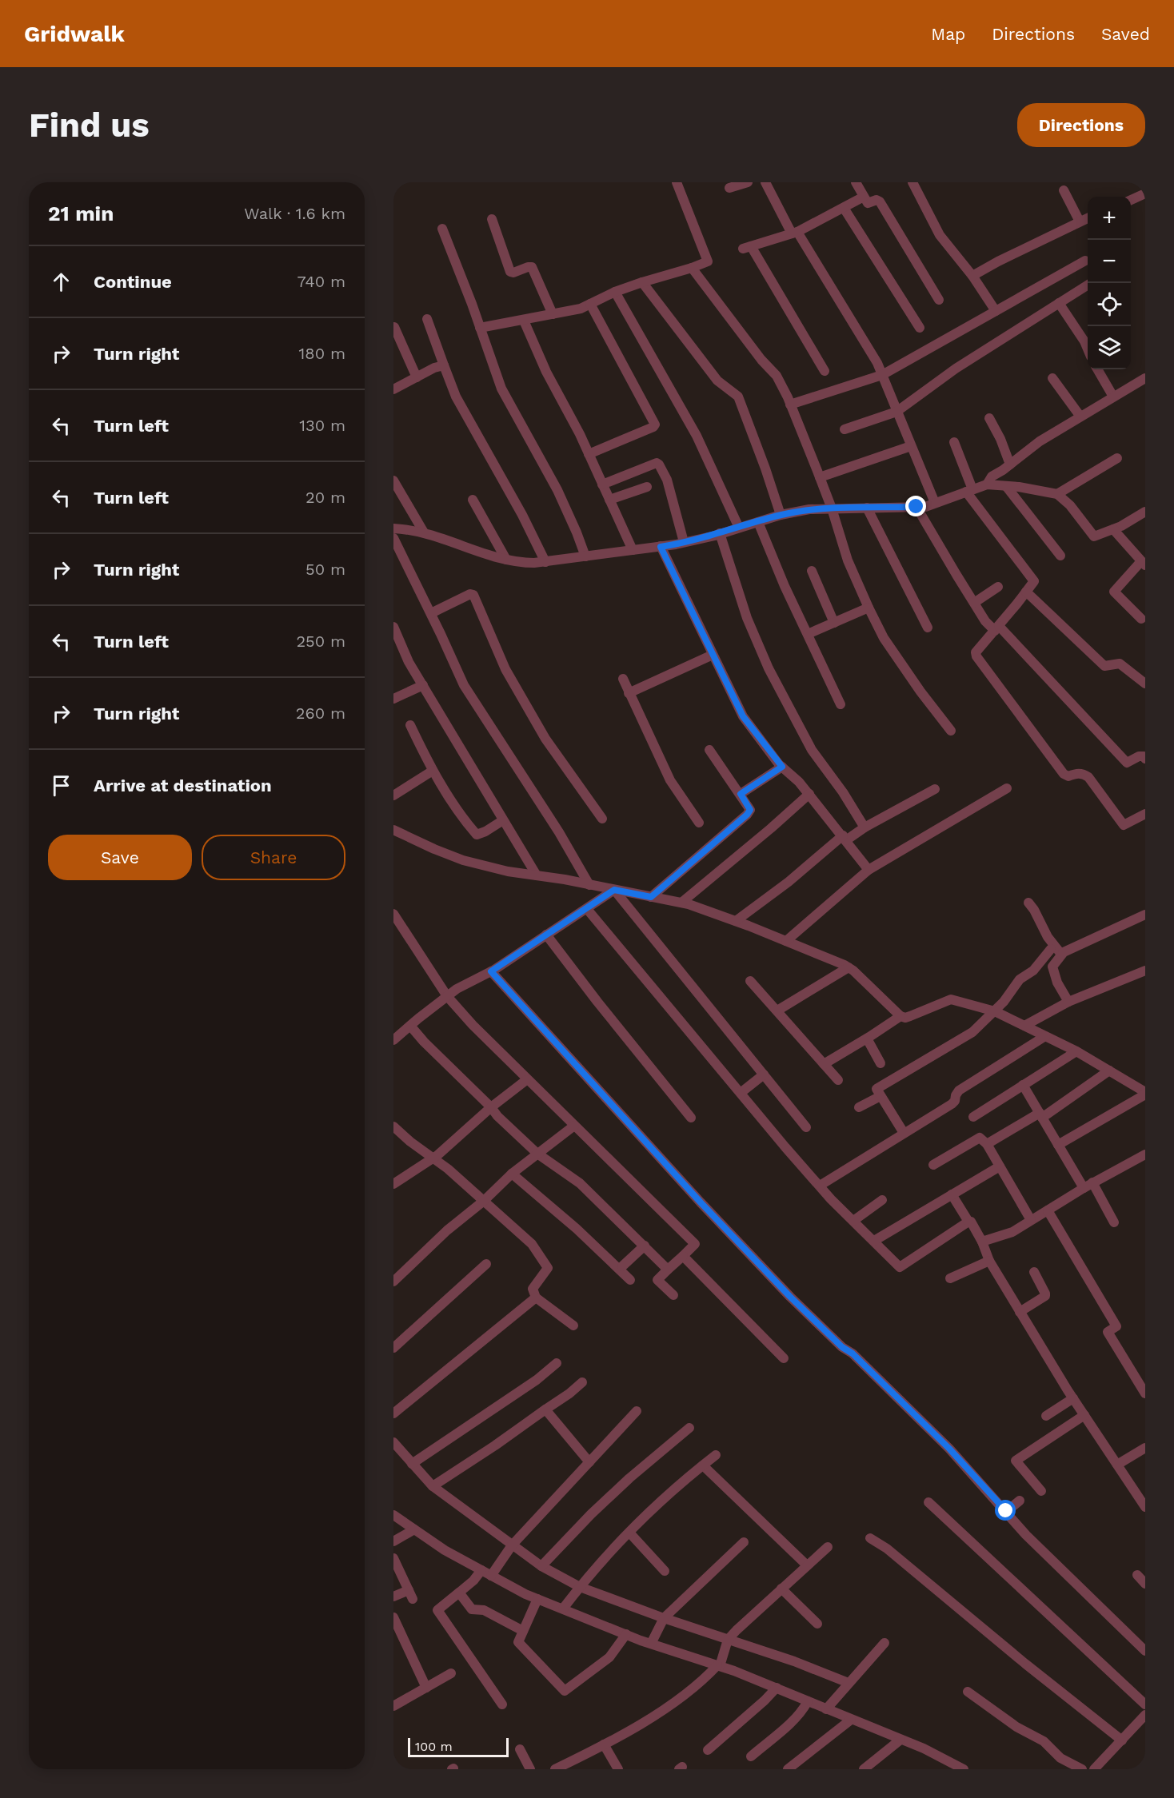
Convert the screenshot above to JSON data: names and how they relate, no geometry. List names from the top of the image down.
{
  "scale_bar": "100 m",
  "page": {
    "header": "Gridwalk",
    "nav": ["Map", "Directions", "Saved"],
    "buttons": [
      "Directions",
      ["Save", "Share"]
    ],
    "title": "Find us",
    "heading": ["21 min", "Walk · 1.6 km"],
    "map_buttons": ["+", "−"],
    "list": [
      ["Continue", "740 m"],
      ["Turn right", "180 m"],
      ["Turn left", "130 m"],
      ["Turn left", "20 m"],
      ["Turn right", "50 m"],
      ["Turn left", "250 m"],
      ["Turn right", "260 m"],
      "Arrive at destination"
    ],
    "scale": "100 m"
  }
}
